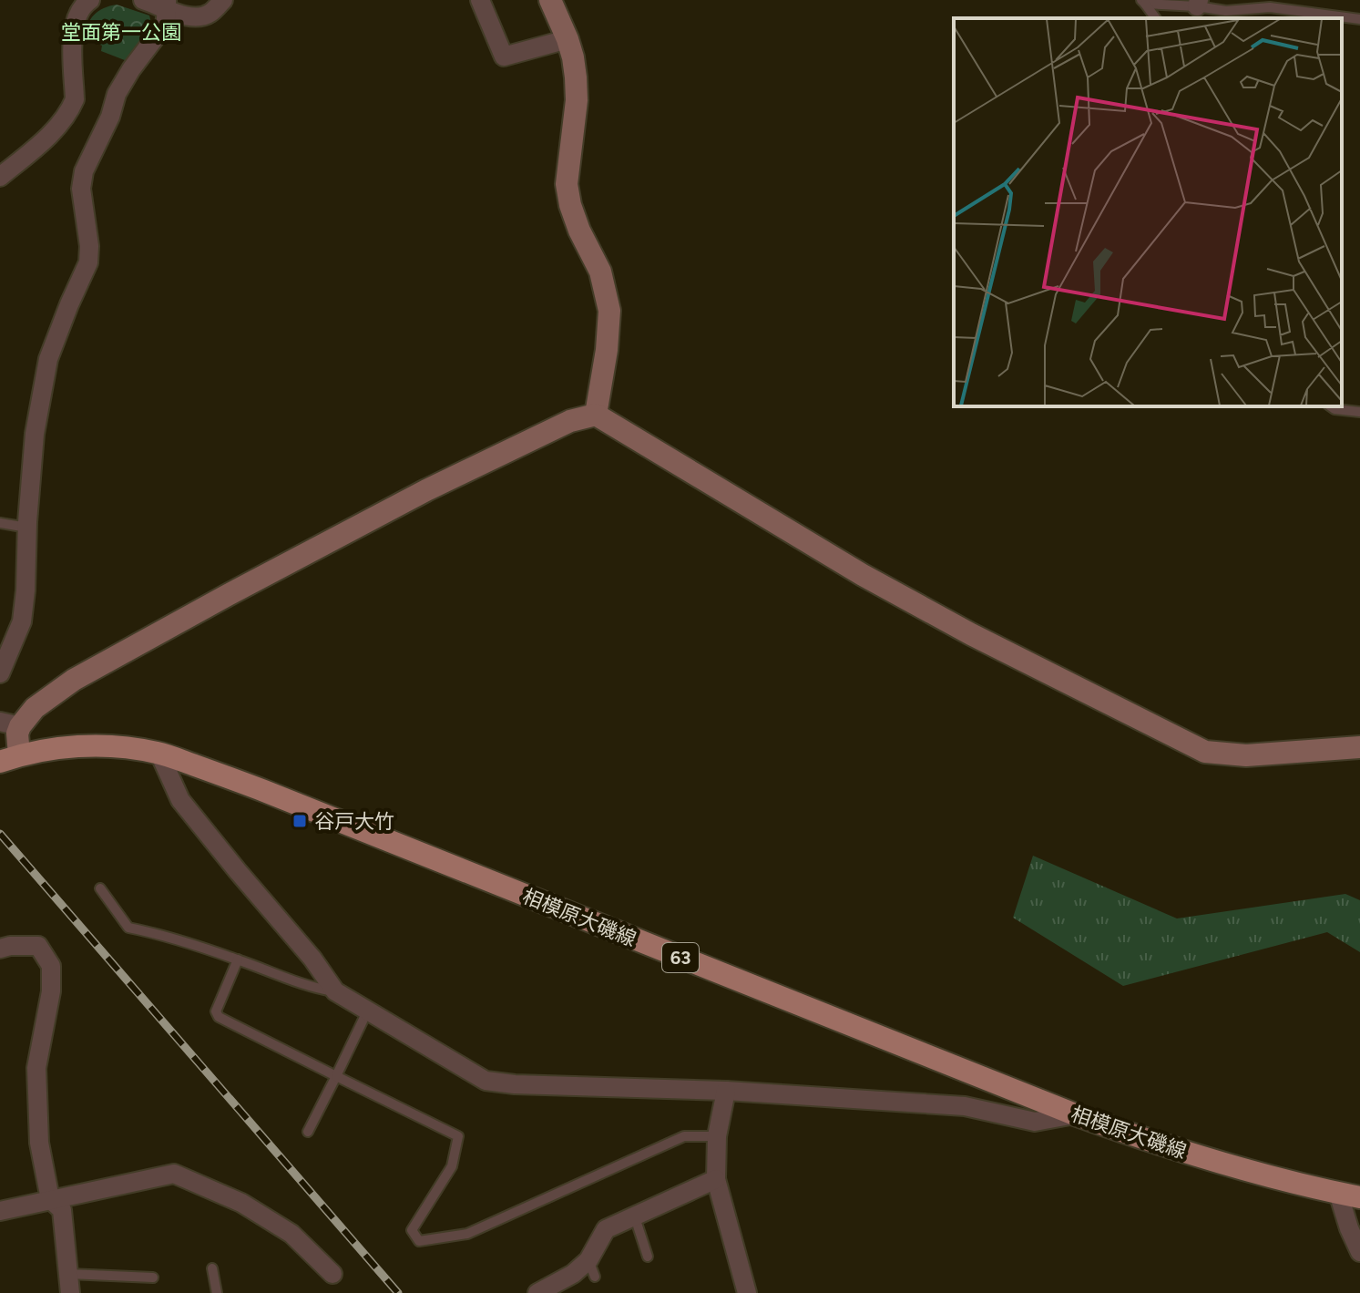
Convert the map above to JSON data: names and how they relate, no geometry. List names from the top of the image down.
{
  "streets": {
    "main road": ["相模原大磯線", "63"]
  },
  "parks": ["堂面第一公園"],
  "places": {
    "transit": ["谷戸大竹"]
  }
}
